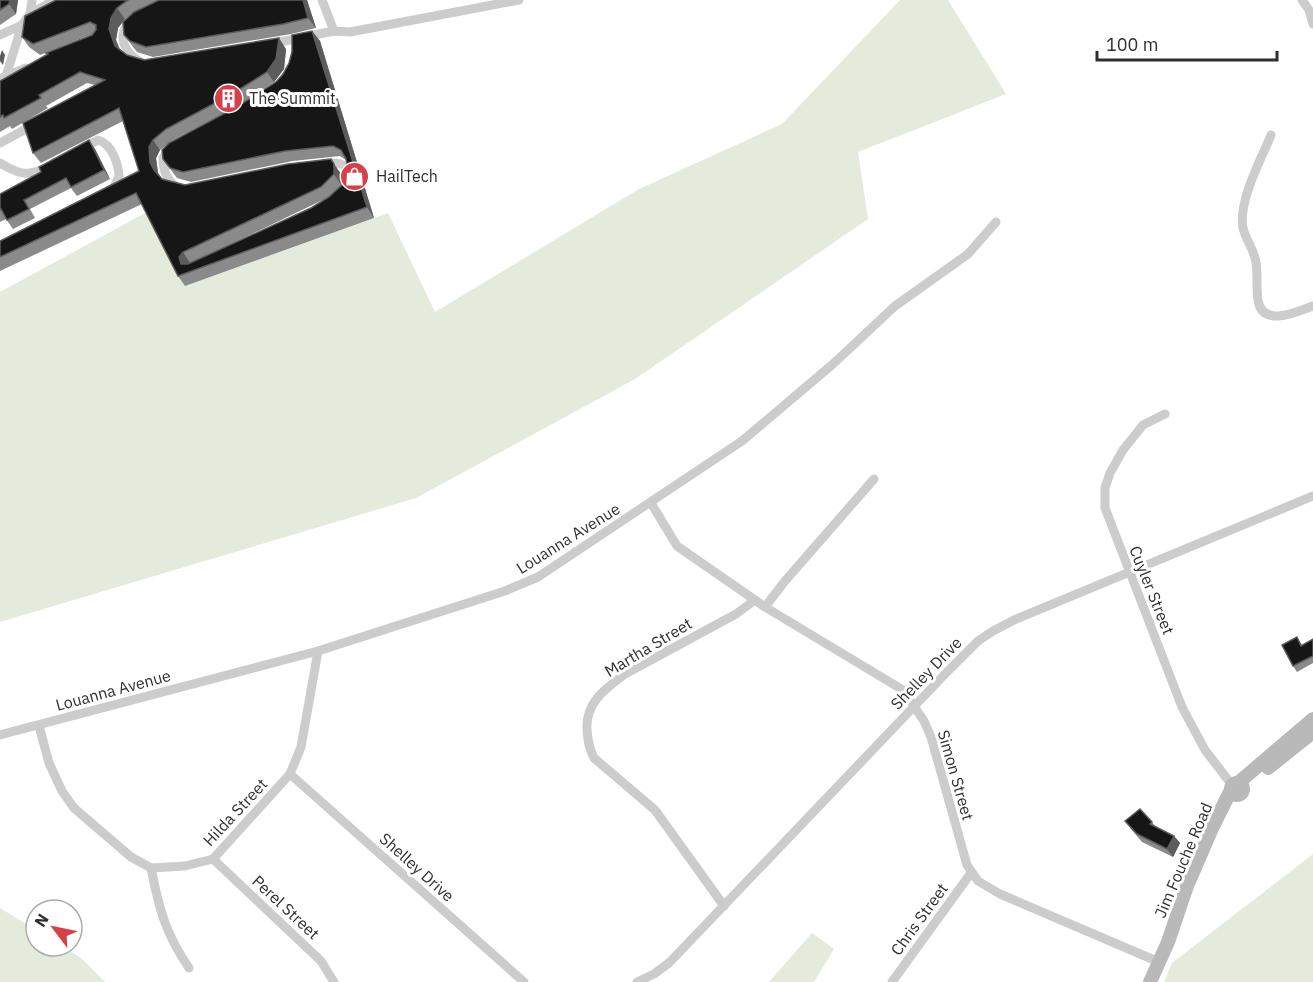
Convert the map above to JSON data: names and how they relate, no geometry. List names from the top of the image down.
{
  "streets": {
    "street": [
      "Louanna Avenue",
      "Cuyler Street",
      "Martha Street",
      "Shelley Drive",
      "Simon Street",
      "Hilda Street",
      "Jim Fouche Road",
      "Perel Street",
      "Chris Street"
    ]
  },
  "crossings": [
    ["Louanna Avenue", "Simon Street"],
    ["Louanna Avenue", "Hilda Street"],
    ["Cuyler Street", "Shelley Drive"],
    ["Cuyler Street", "Jim Fouche Road"],
    ["Martha Street", "Shelley Drive"],
    ["Martha Street", "Simon Street"],
    ["Shelley Drive", "Simon Street"],
    ["Shelley Drive", "Hilda Street"],
    ["Simon Street", "Chris Street"],
    ["Hilda Street", "Perel Street"]
  ],
  "places": {
    "building": ["The Summit"],
    "shop": ["HailTech"]
  },
  "scale_bar": "100 m",
  "north": "top left"
}
